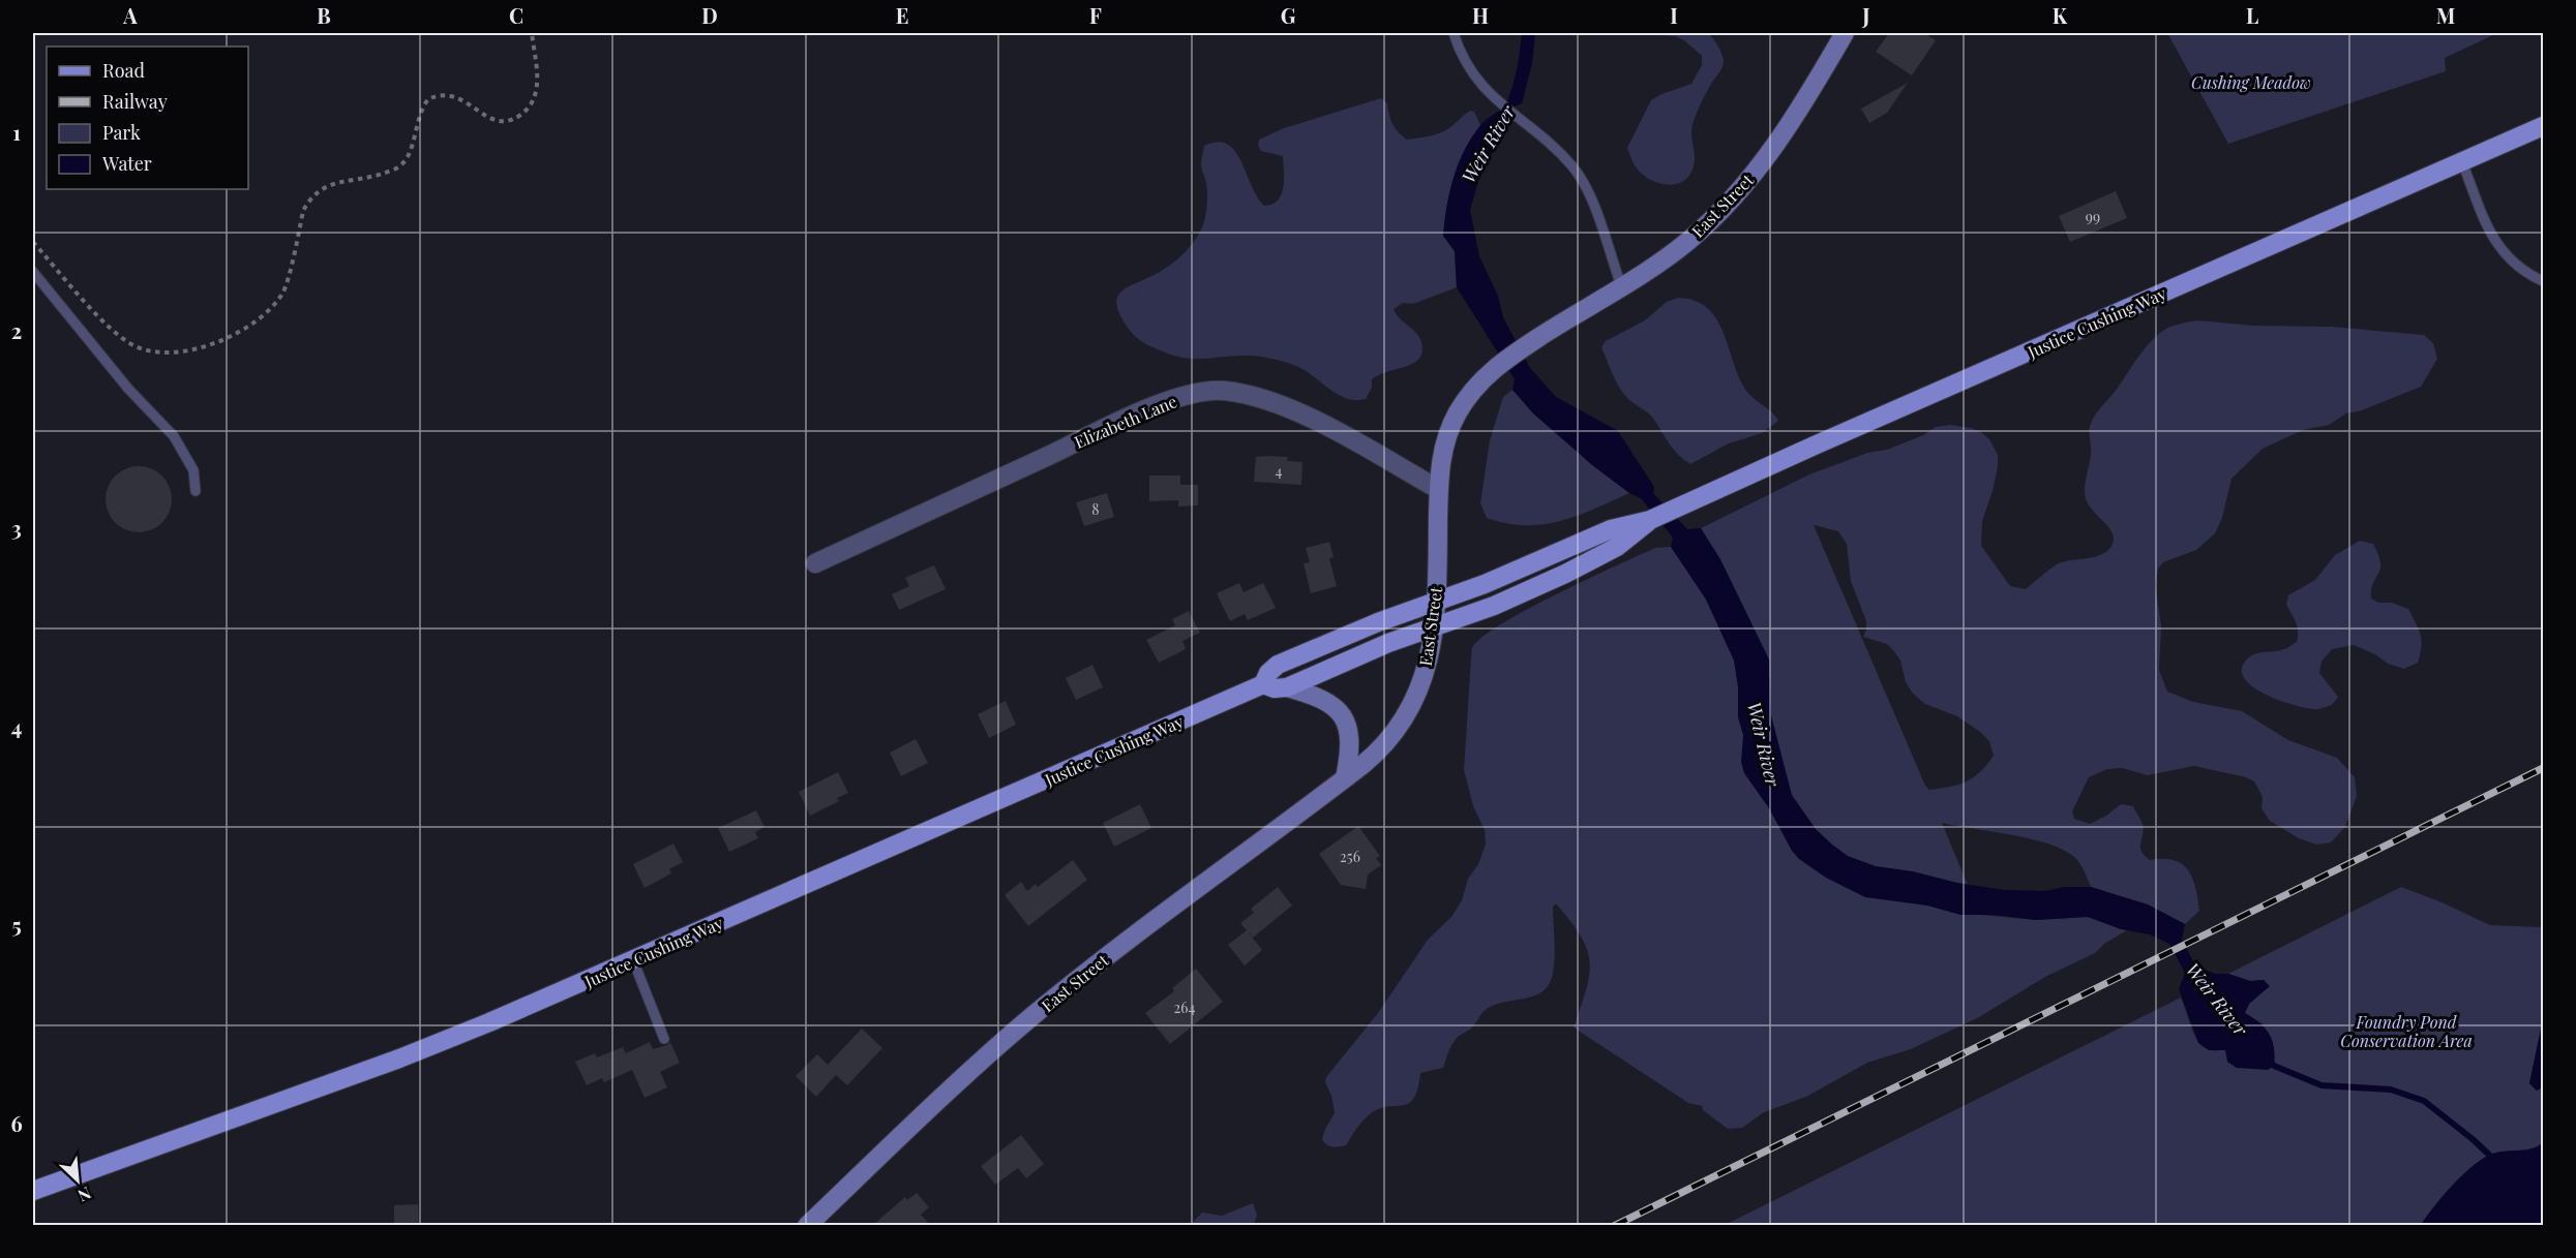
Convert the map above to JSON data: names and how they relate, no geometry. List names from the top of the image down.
{
  "streets": {
    "main road": ["East Street", "Justice Cushing Way"],
    "street": ["Elizabeth Lane"]
  },
  "crossings": [
    ["East Street", "Justice Cushing Way"],
    ["East Street", "Elizabeth Lane"]
  ],
  "water": ["Weir River"],
  "parks": ["Cushing Meadow", "Foundry Pond Conservation Area"],
  "house_numbers": [
    "99",
    "4",
    "8",
    "256",
    "264"
  ],
  "legend": [
    "Road",
    "Railway",
    "Park",
    "Water"
  ],
  "north": "bottom right",
  "grid": {
    "columns": [
      "A",
      "B",
      "C",
      "D",
      "E",
      "F",
      "G",
      "H",
      "I",
      "J",
      "K",
      "L",
      "M"
    ],
    "rows": [
      "1",
      "2",
      "3",
      "4",
      "5",
      "6"
    ]
  }
}
